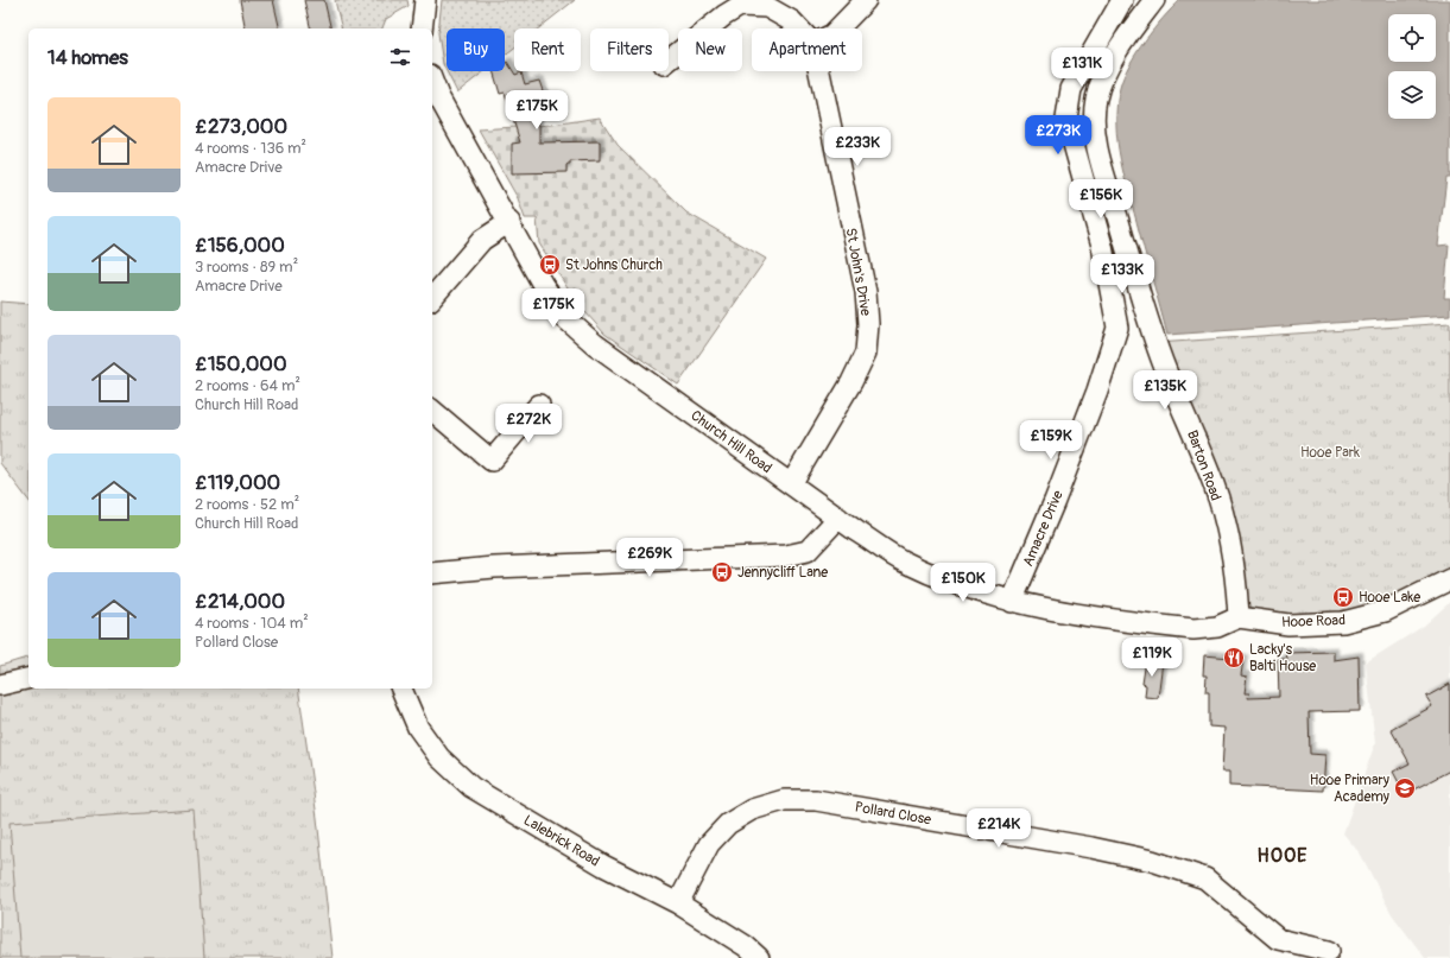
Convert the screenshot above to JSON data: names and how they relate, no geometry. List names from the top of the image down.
{
  "streets": {
    "street": [
      "St John's Drive",
      "Church Hill Road",
      "Barton Road",
      "Amacre Drive",
      "Hooe Road",
      "Pollard Close",
      "Lalebrick Road"
    ]
  },
  "crossings": [
    ["St John's Drive", "Church Hill Road"],
    ["Church Hill Road", "Barton Road"],
    ["Church Hill Road", "Amacre Drive"],
    ["Church Hill Road", "Hooe Road"],
    ["Barton Road", "Hooe Road"],
    ["Pollard Close", "Lalebrick Road"]
  ],
  "districts": ["HOOE"],
  "parks": ["Hooe Park"],
  "places": {
    "bus stop": ["St Johns Church", "Jennycliff Lane", "Hooe Lake"],
    "restaurant": ["Lacky's Balti House"],
    "school or university": ["Hooe Primary Academy"]
  },
  "page": {
    "chip": [
      "Buy",
      "Rent",
      "Filters",
      "New",
      "Apartment"
    ],
    "heading": "14 homes",
    "price": [
      "£131K",
      "£175K",
      "£273K",
      "£233K",
      "£156K",
      "£133K",
      "£175K",
      "£135K",
      "£272K",
      "£159K",
      "£269K",
      "£150K",
      "£119K",
      "£214K"
    ],
    "list": [
      {
        "name": "£273,000",
        "note": "4 rooms · 136 m² · Amacre Drive"
      },
      {
        "name": "£156,000",
        "note": "3 rooms · 89 m² · Amacre Drive"
      },
      {
        "name": "£150,000",
        "note": "2 rooms · 64 m² · Church Hill Road"
      },
      {
        "name": "£119,000",
        "note": "2 rooms · 52 m² · Church Hill Road"
      },
      {
        "name": "£214,000",
        "note": "4 rooms · 104 m² · Pollard Close"
      }
    ]
  }
}
